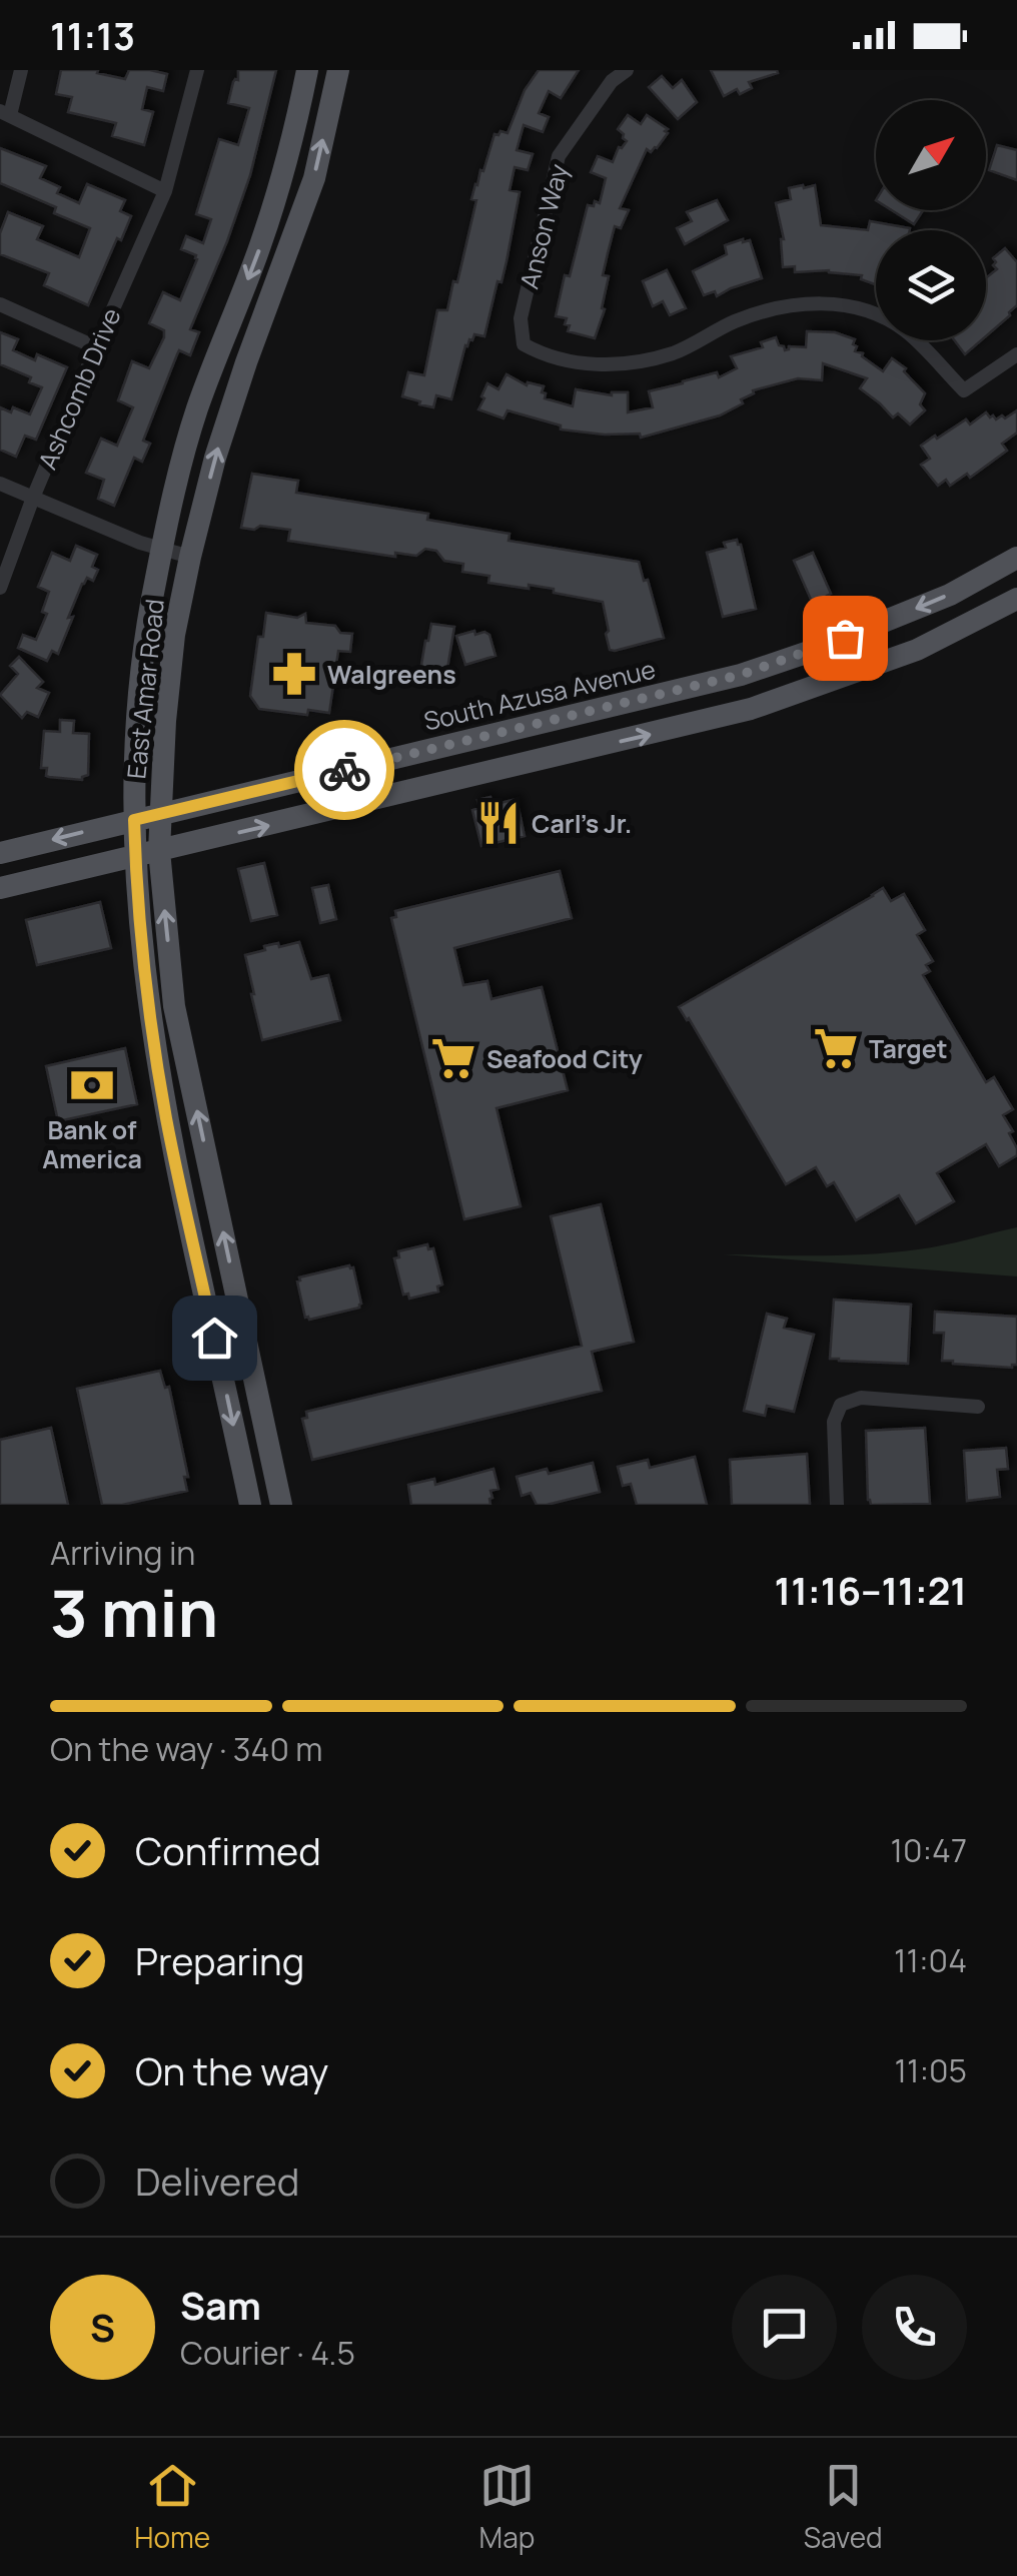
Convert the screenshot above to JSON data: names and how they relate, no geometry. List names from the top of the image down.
{
  "streets": {
    "main road": ["East Amar Road", "South Azusa Avenue"],
    "street": ["Anson Way", "Ashcomb Drive"]
  },
  "crossings": [
    ["East Amar Road", "South Azusa Avenue"]
  ],
  "places": {
    "pharmacy": ["Walgreens"],
    "restaurant": ["Carl's Jr."],
    "supermarket": ["Target", "Seafood City"],
    "bank": ["Bank of America"]
  },
  "north": "top right",
  "page": {
    "status": "11:13",
    "heading": ["3 min", "Arriving in", "11:16–11:21"],
    "panel": ["Sam", "Courier · 4.5"],
    "bar": "On the way · 340 m",
    "list": [
      ["Confirmed", "10:47"],
      ["Preparing", "11:04"],
      ["On the way", "11:05"],
      "Delivered"
    ],
    "round": "S",
    "tabs": ["Home", "Map", "Saved"]
  }
}
